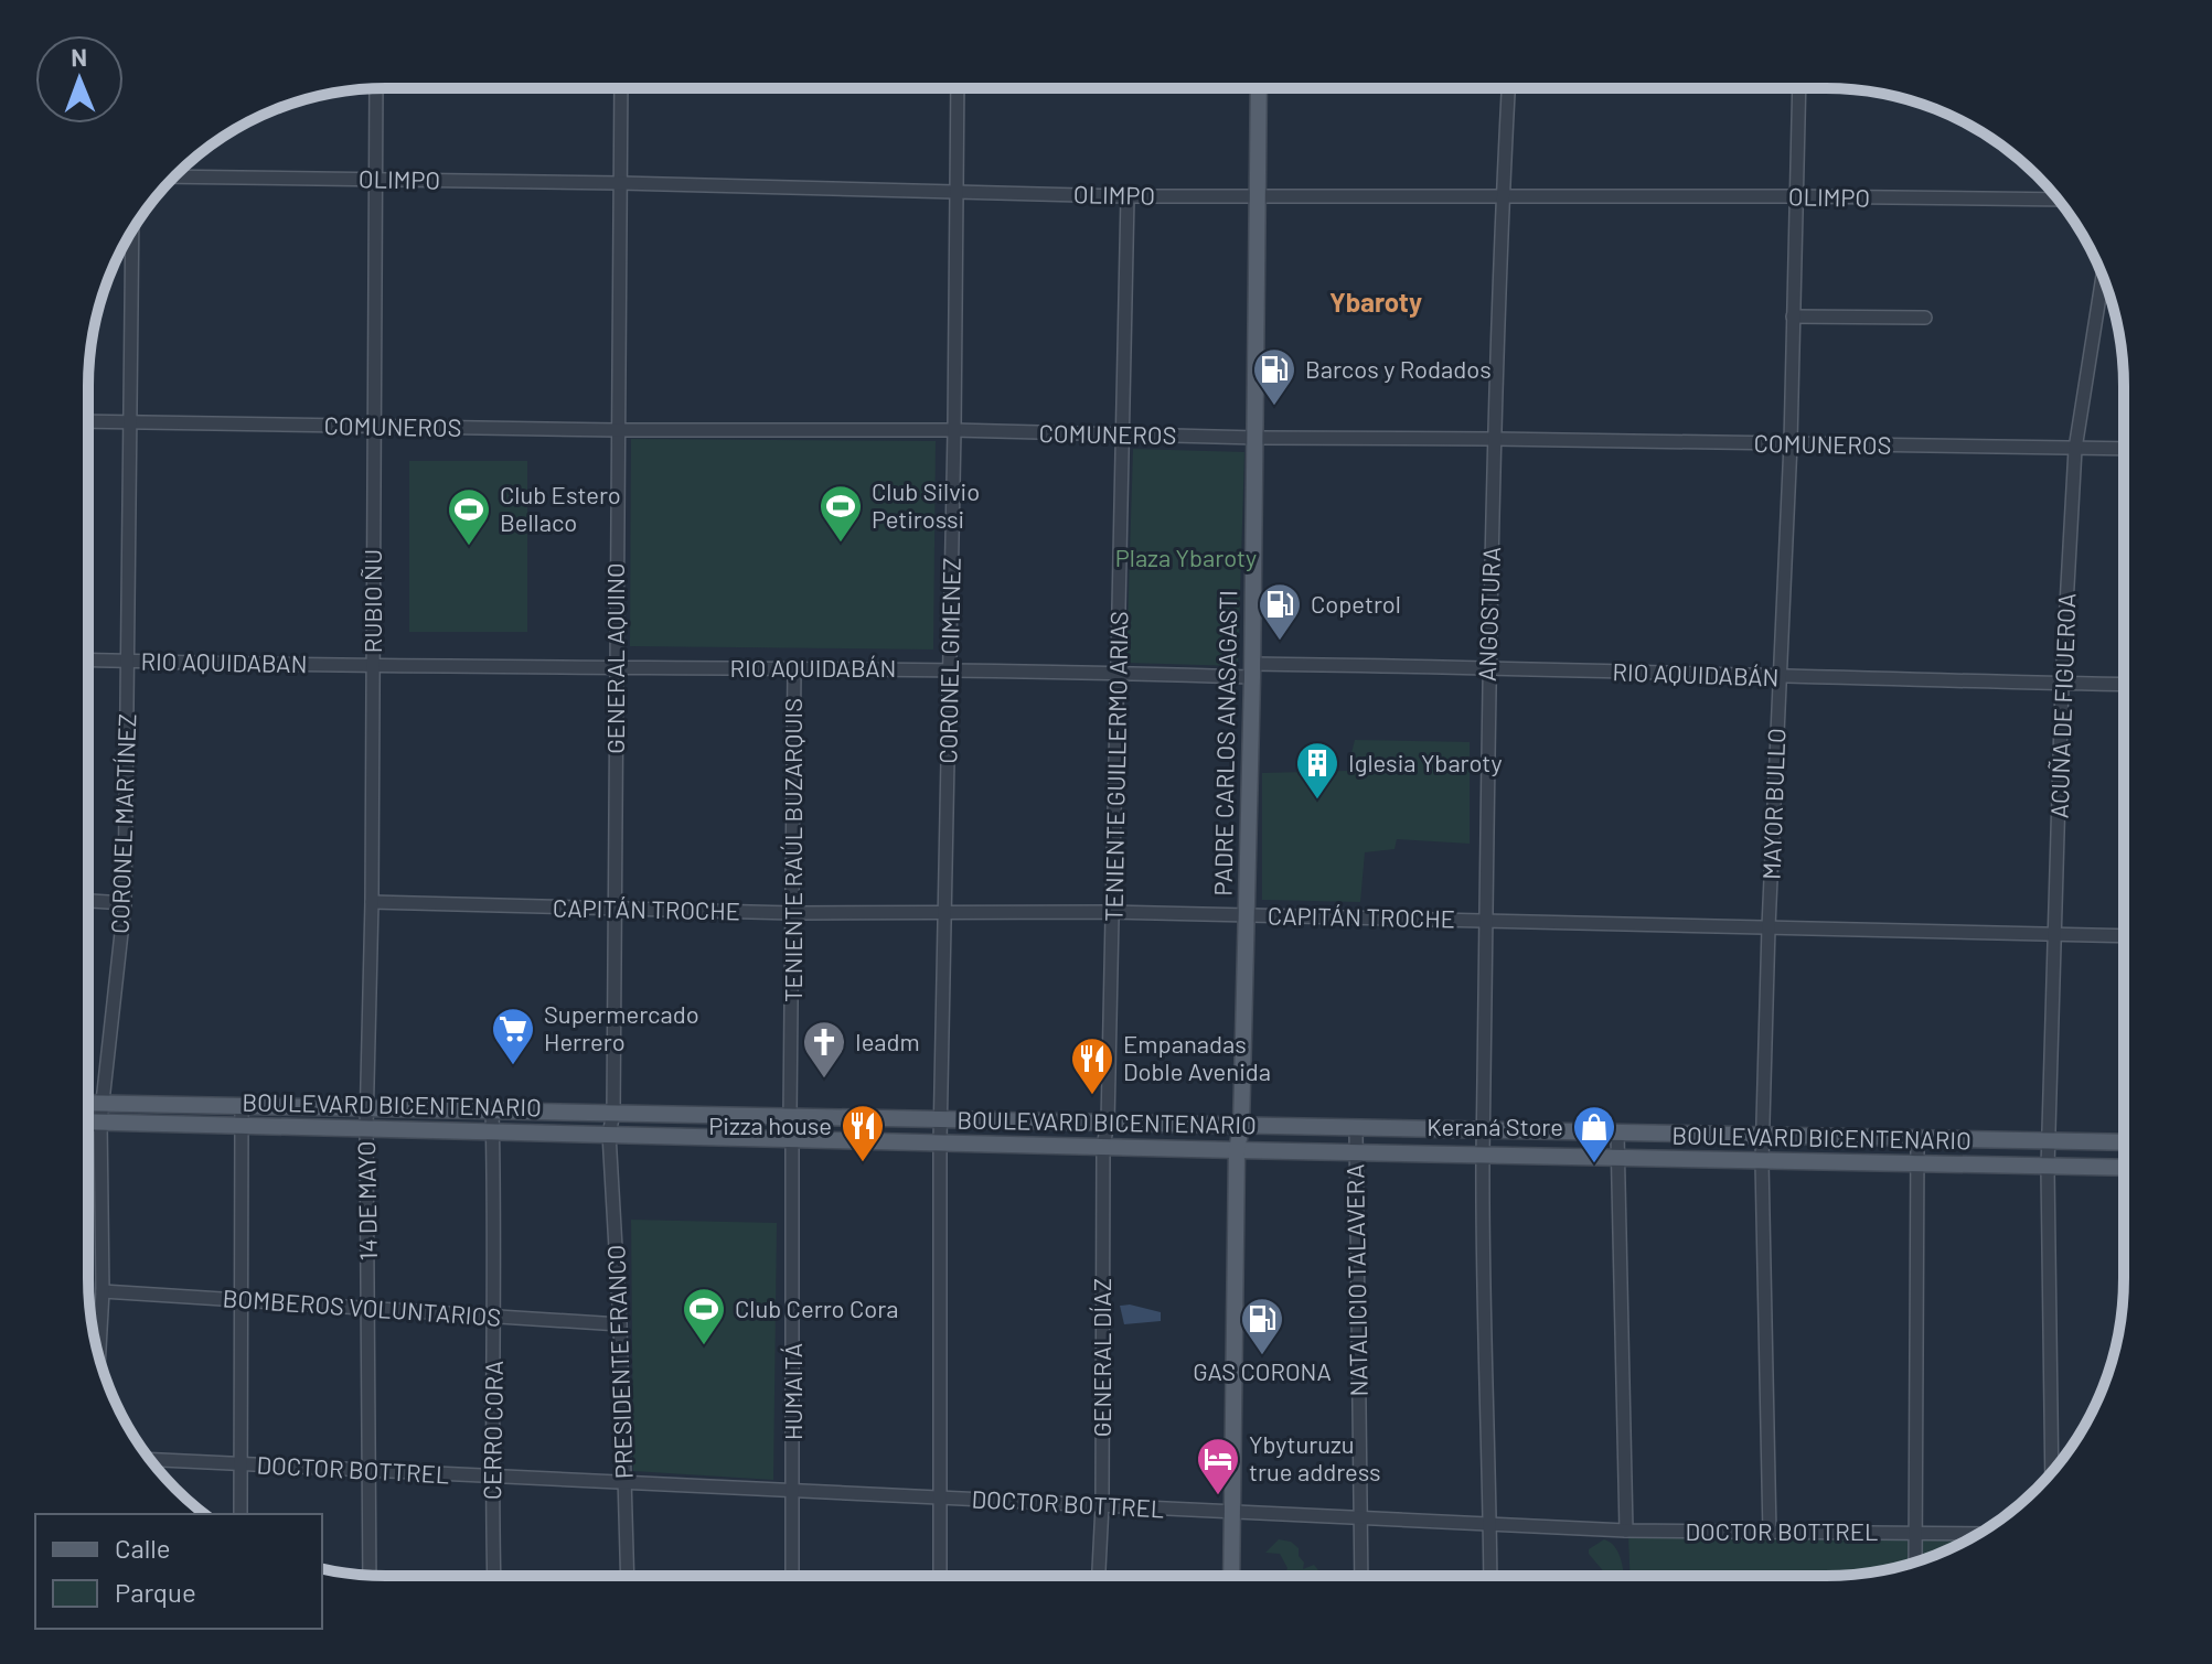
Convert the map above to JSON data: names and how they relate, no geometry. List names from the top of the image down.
{
  "streets": {
    "main road": ["PADRE CARLOS ANASAGASTI", "BOULEVARD BICENTENARIO"],
    "street": [
      "OLIMPO",
      "COMUNEROS",
      "RUBIO ÑU",
      "ANGOSTURA",
      "GENERAL AQUINO",
      "CORONEL GIMENEZ",
      "RIO AQUIDABAN",
      "RIO AQUIDABÁN",
      "ACUÑA DE FIGUEROA",
      "TENIENTE GUILLERMO ARIAS",
      "MAYOR BULLO",
      "CORONEL MARTÍNEZ",
      "TENIENTE RAÚL BUZARQUIS",
      "CAPITÁN TROCHE",
      "14 DE MAYO",
      "NATALICIO TALAVERA",
      "BOMBEROS VOLUNTARIOS",
      "GENERAL DÍAZ",
      "PRESIDENTE FRANCO",
      "HUMAITÁ",
      "CERRO CORA",
      "DOCTOR BOTTREL"
    ]
  },
  "crossings": [
    ["OLIMPO", "RUBIO ÑU"],
    ["OLIMPO", "ANGOSTURA"],
    ["OLIMPO", "GENERAL AQUINO"],
    ["OLIMPO", "CORONEL GIMENEZ"],
    ["OLIMPO", "PADRE CARLOS ANASAGASTI"],
    ["OLIMPO", "TENIENTE GUILLERMO ARIAS"],
    ["OLIMPO", "MAYOR BULLO"],
    ["COMUNEROS", "RUBIO ÑU"],
    ["COMUNEROS", "ANGOSTURA"],
    ["COMUNEROS", "GENERAL AQUINO"],
    ["COMUNEROS", "CORONEL GIMENEZ"],
    ["COMUNEROS", "ACUÑA DE FIGUEROA"],
    ["COMUNEROS", "PADRE CARLOS ANASAGASTI"],
    ["COMUNEROS", "TENIENTE GUILLERMO ARIAS"],
    ["COMUNEROS", "MAYOR BULLO"],
    ["COMUNEROS", "CORONEL MARTÍNEZ"],
    ["RUBIO ÑU", "RIO AQUIDABAN"],
    ["RUBIO ÑU", "RIO AQUIDABÁN"],
    ["RUBIO ÑU", "CAPITÁN TROCHE"],
    ["RUBIO ÑU", "BOULEVARD BICENTENARIO"],
    ["RUBIO ÑU", "14 DE MAYO"],
    ["ANGOSTURA", "RIO AQUIDABÁN"],
    ["ANGOSTURA", "CAPITÁN TROCHE"],
    ["ANGOSTURA", "BOULEVARD BICENTENARIO"],
    ["ANGOSTURA", "DOCTOR BOTTREL"],
    ["GENERAL AQUINO", "RIO AQUIDABÁN"],
    ["GENERAL AQUINO", "CAPITÁN TROCHE"],
    ["GENERAL AQUINO", "BOULEVARD BICENTENARIO"],
    ["GENERAL AQUINO", "PRESIDENTE FRANCO"],
    ["CORONEL GIMENEZ", "RIO AQUIDABÁN"],
    ["CORONEL GIMENEZ", "CAPITÁN TROCHE"],
    ["CORONEL GIMENEZ", "BOULEVARD BICENTENARIO"],
    ["CORONEL GIMENEZ", "DOCTOR BOTTREL"],
    ["RIO AQUIDABAN", "RIO AQUIDABÁN"],
    ["RIO AQUIDABAN", "CORONEL MARTÍNEZ"],
    ["RIO AQUIDABÁN", "ACUÑA DE FIGUEROA"],
    ["RIO AQUIDABÁN", "PADRE CARLOS ANASAGASTI"],
    ["RIO AQUIDABÁN", "TENIENTE GUILLERMO ARIAS"],
    ["RIO AQUIDABÁN", "MAYOR BULLO"],
    ["RIO AQUIDABÁN", "TENIENTE RAÚL BUZARQUIS"],
    ["ACUÑA DE FIGUEROA", "CAPITÁN TROCHE"],
    ["ACUÑA DE FIGUEROA", "BOULEVARD BICENTENARIO"],
    ["PADRE CARLOS ANASAGASTI", "CAPITÁN TROCHE"],
    ["PADRE CARLOS ANASAGASTI", "BOULEVARD BICENTENARIO"],
    ["PADRE CARLOS ANASAGASTI", "DOCTOR BOTTREL"],
    ["TENIENTE GUILLERMO ARIAS", "CAPITÁN TROCHE"],
    ["TENIENTE GUILLERMO ARIAS", "BOULEVARD BICENTENARIO"],
    ["TENIENTE GUILLERMO ARIAS", "GENERAL DÍAZ"],
    ["MAYOR BULLO", "CAPITÁN TROCHE"],
    ["MAYOR BULLO", "BOULEVARD BICENTENARIO"],
    ["MAYOR BULLO", "DOCTOR BOTTREL"],
    ["CORONEL MARTÍNEZ", "BOULEVARD BICENTENARIO"],
    ["CORONEL MARTÍNEZ", "BOMBEROS VOLUNTARIOS"],
    ["TENIENTE RAÚL BUZARQUIS", "CAPITÁN TROCHE"],
    ["TENIENTE RAÚL BUZARQUIS", "BOULEVARD BICENTENARIO"],
    ["TENIENTE RAÚL BUZARQUIS", "HUMAITÁ"],
    ["BOULEVARD BICENTENARIO", "14 DE MAYO"],
    ["BOULEVARD BICENTENARIO", "NATALICIO TALAVERA"],
    ["BOULEVARD BICENTENARIO", "GENERAL DÍAZ"],
    ["BOULEVARD BICENTENARIO", "PRESIDENTE FRANCO"],
    ["BOULEVARD BICENTENARIO", "HUMAITÁ"],
    ["BOULEVARD BICENTENARIO", "CERRO CORA"],
    ["14 DE MAYO", "BOMBEROS VOLUNTARIOS"],
    ["14 DE MAYO", "DOCTOR BOTTREL"],
    ["NATALICIO TALAVERA", "DOCTOR BOTTREL"],
    ["BOMBEROS VOLUNTARIOS", "PRESIDENTE FRANCO"],
    ["BOMBEROS VOLUNTARIOS", "CERRO CORA"],
    ["GENERAL DÍAZ", "DOCTOR BOTTREL"],
    ["PRESIDENTE FRANCO", "DOCTOR BOTTREL"],
    ["HUMAITÁ", "DOCTOR BOTTREL"],
    ["CERRO CORA", "DOCTOR BOTTREL"]
  ],
  "districts": ["Ybaroty"],
  "parks": ["Plaza Ybaroty"],
  "places": {
    "fuel station": ["Barcos y Rodados", "Copetrol", "GAS CORONA"],
    "sports": ["Club Silvio Petirossi", "Club Estero Bellaco", "Club Cerro Cora"],
    "building": ["Iglesia Ybaroty"],
    "supermarket": ["Supermercado Herrero"],
    "church": ["Ieadm"],
    "restaurant": ["Empanadas Doble Avenida", "Pizza house"],
    "shop": ["Keraná Store"],
    "hotel": ["Ybyturuzu true address"]
  },
  "legend": ["Calle", "Parque"],
  "north": "top"
}
